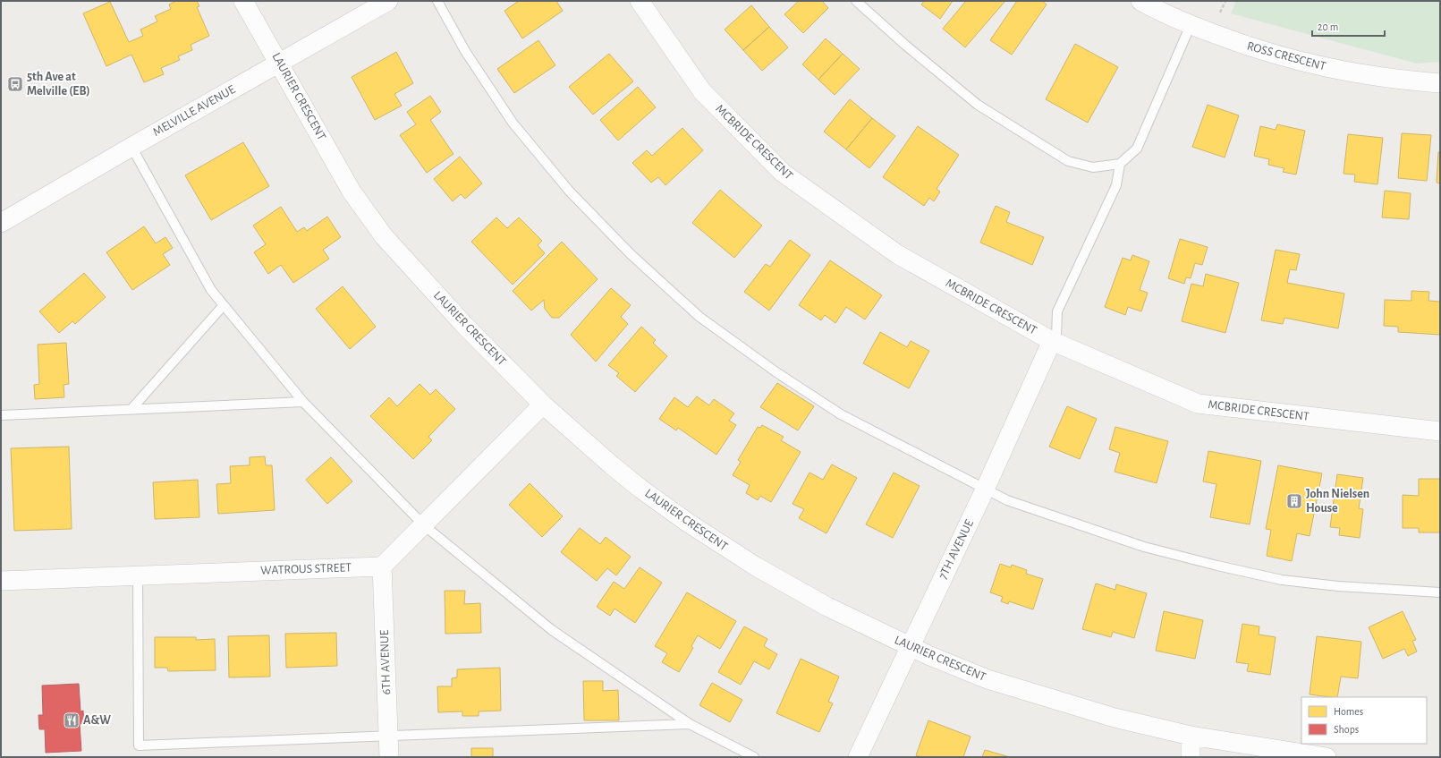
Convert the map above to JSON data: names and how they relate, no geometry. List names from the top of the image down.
{
  "streets": {
    "street": [
      "ROSS CRESCENT",
      "LAURIER CRESCENT",
      "MELVILLE AVENUE",
      "MCBRIDE CRESCENT",
      "7TH AVENUE",
      "WATROUS STREET",
      "6TH AVENUE"
    ]
  },
  "crossings": [
    ["LAURIER CRESCENT", "MELVILLE AVENUE"],
    ["LAURIER CRESCENT", "7TH AVENUE"],
    ["MCBRIDE CRESCENT", "7TH AVENUE"],
    ["WATROUS STREET", "6TH AVENUE"]
  ],
  "places": {
    "bus stop": ["5th Ave at Melville (EB)"],
    "building": ["John Nielsen House"],
    "restaurant": ["A&W"]
  },
  "legend": ["Homes", "Shops"],
  "scale_bar": "20 m"
}
